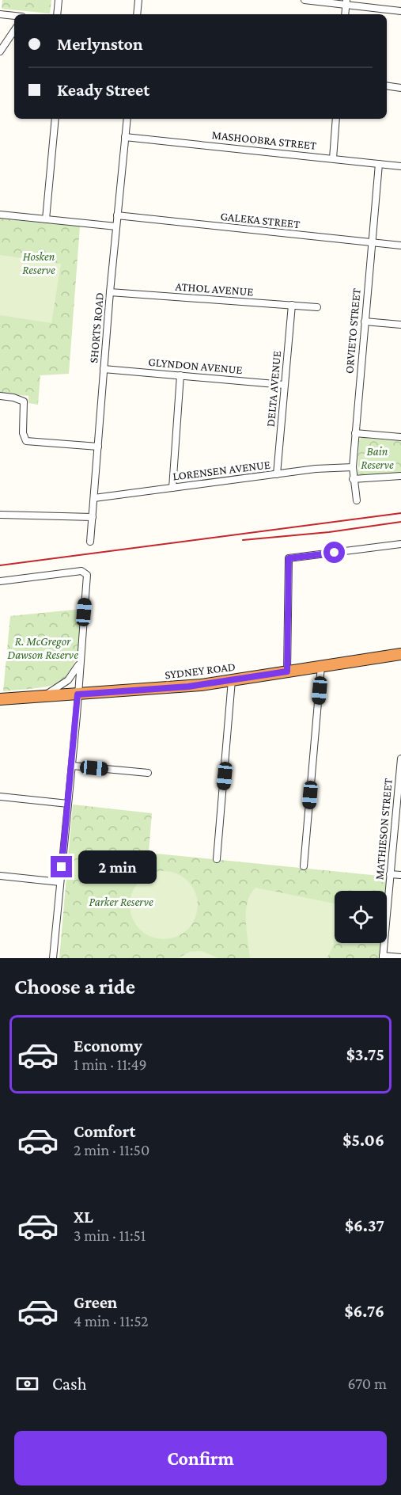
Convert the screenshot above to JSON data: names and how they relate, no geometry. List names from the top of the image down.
{
  "streets": {
    "highway": ["SYDNEY ROAD"],
    "street": [
      "MASHOOBRA STREET",
      "GALEKA STREET",
      "ATHOL AVENUE",
      "SHORTS ROAD",
      "ORVIETO STREET",
      "GLYNDON AVENUE",
      "DELTA AVENUE",
      "LORENSEN AVENUE",
      "MATHIESON STREET"
    ]
  },
  "crossings": [
    ["MASHOOBRA STREET", "SHORTS ROAD"],
    ["MASHOOBRA STREET", "ORVIETO STREET"],
    ["GALEKA STREET", "SHORTS ROAD"],
    ["GALEKA STREET", "ORVIETO STREET"],
    ["ATHOL AVENUE", "SHORTS ROAD"],
    ["ATHOL AVENUE", "DELTA AVENUE"],
    ["SHORTS ROAD", "GLYNDON AVENUE"],
    ["SHORTS ROAD", "LORENSEN AVENUE"],
    ["ORVIETO STREET", "LORENSEN AVENUE"],
    ["GLYNDON AVENUE", "DELTA AVENUE"],
    ["DELTA AVENUE", "LORENSEN AVENUE"]
  ],
  "parks": [
    "Hosken Reserve",
    "Bain Reserve",
    "R. McGregor Dawson Reserve",
    "Parker Reserve"
  ],
  "page": {
    "banner": ["Merlynston", "Keady Street"],
    "bubble": "2 min",
    "heading": "Choose a ride",
    "list": [
      {
        "name": "Economy",
        "note": "1 min · 11:49",
        "value": "$3.75"
      },
      {
        "name": "Comfort",
        "note": "2 min · 11:50",
        "value": "$5.06"
      },
      {
        "name": "XL",
        "note": "3 min · 11:51",
        "value": "$6.37"
      },
      {
        "name": "Green",
        "note": "4 min · 11:52",
        "value": "$6.76"
      }
    ],
    "pay": ["Cash", "670 m"],
    "buttons": "Confirm"
  }
}
